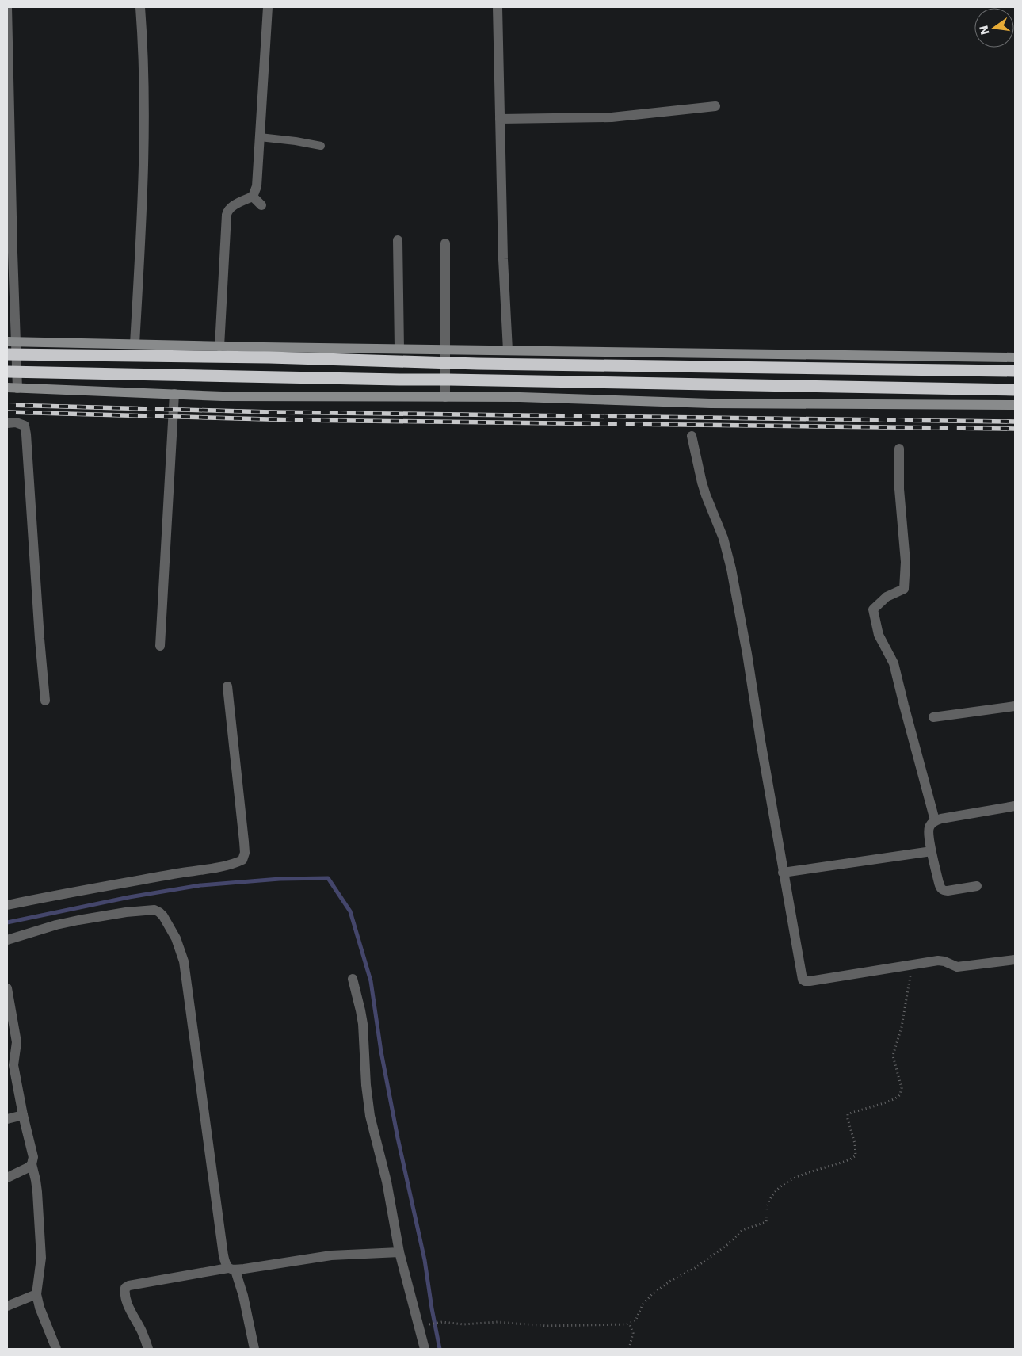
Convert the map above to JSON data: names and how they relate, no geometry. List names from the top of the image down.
{
  "north": "left"
}
